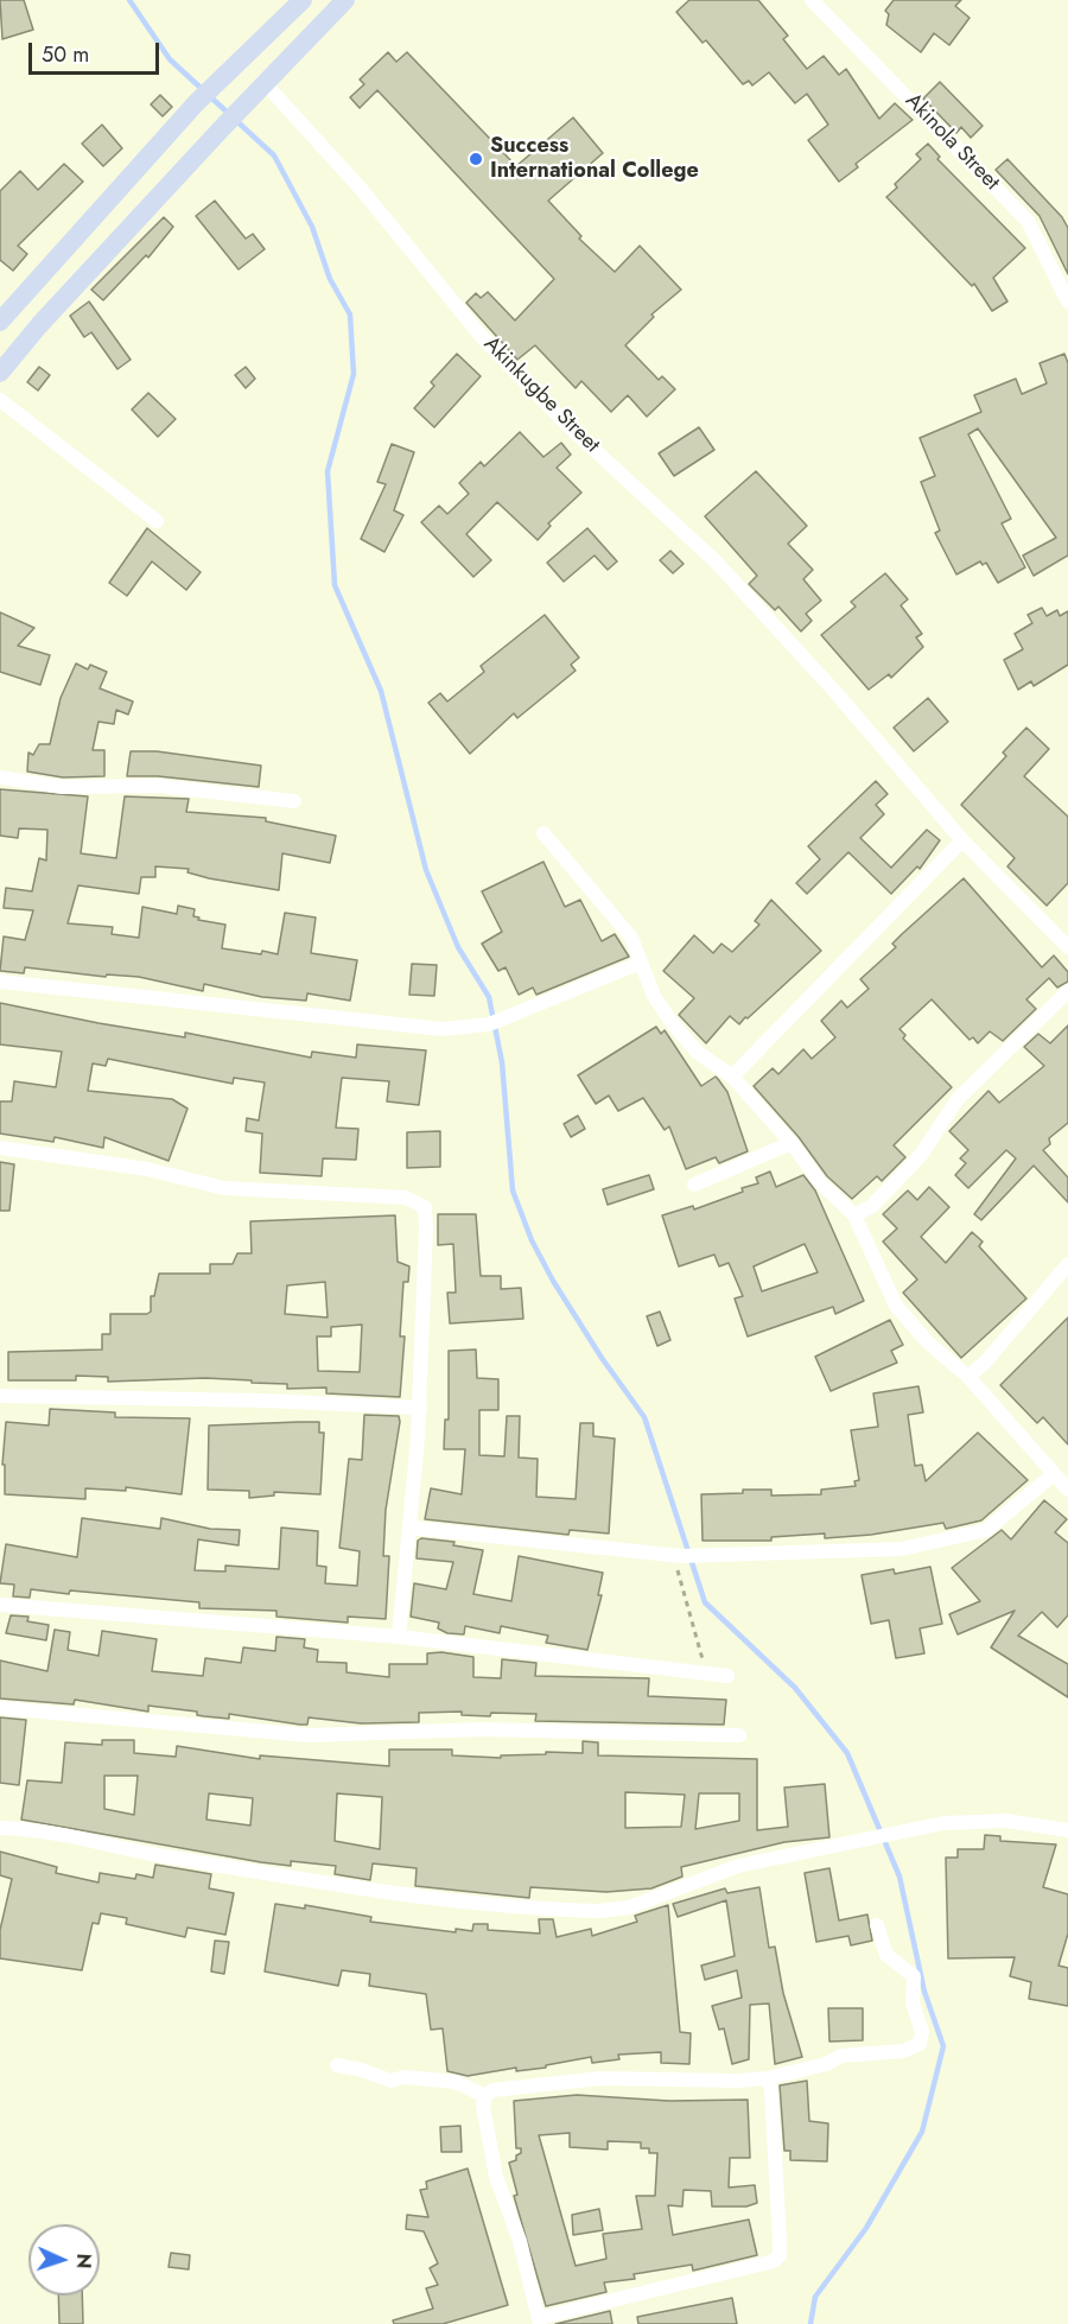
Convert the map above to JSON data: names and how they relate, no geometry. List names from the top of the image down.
{
  "streets": {
    "street": ["Akinola Street", "Akinkugbe Street"]
  },
  "places": ["Success International College"],
  "scale_bar": "50 m",
  "north": "right"
}
